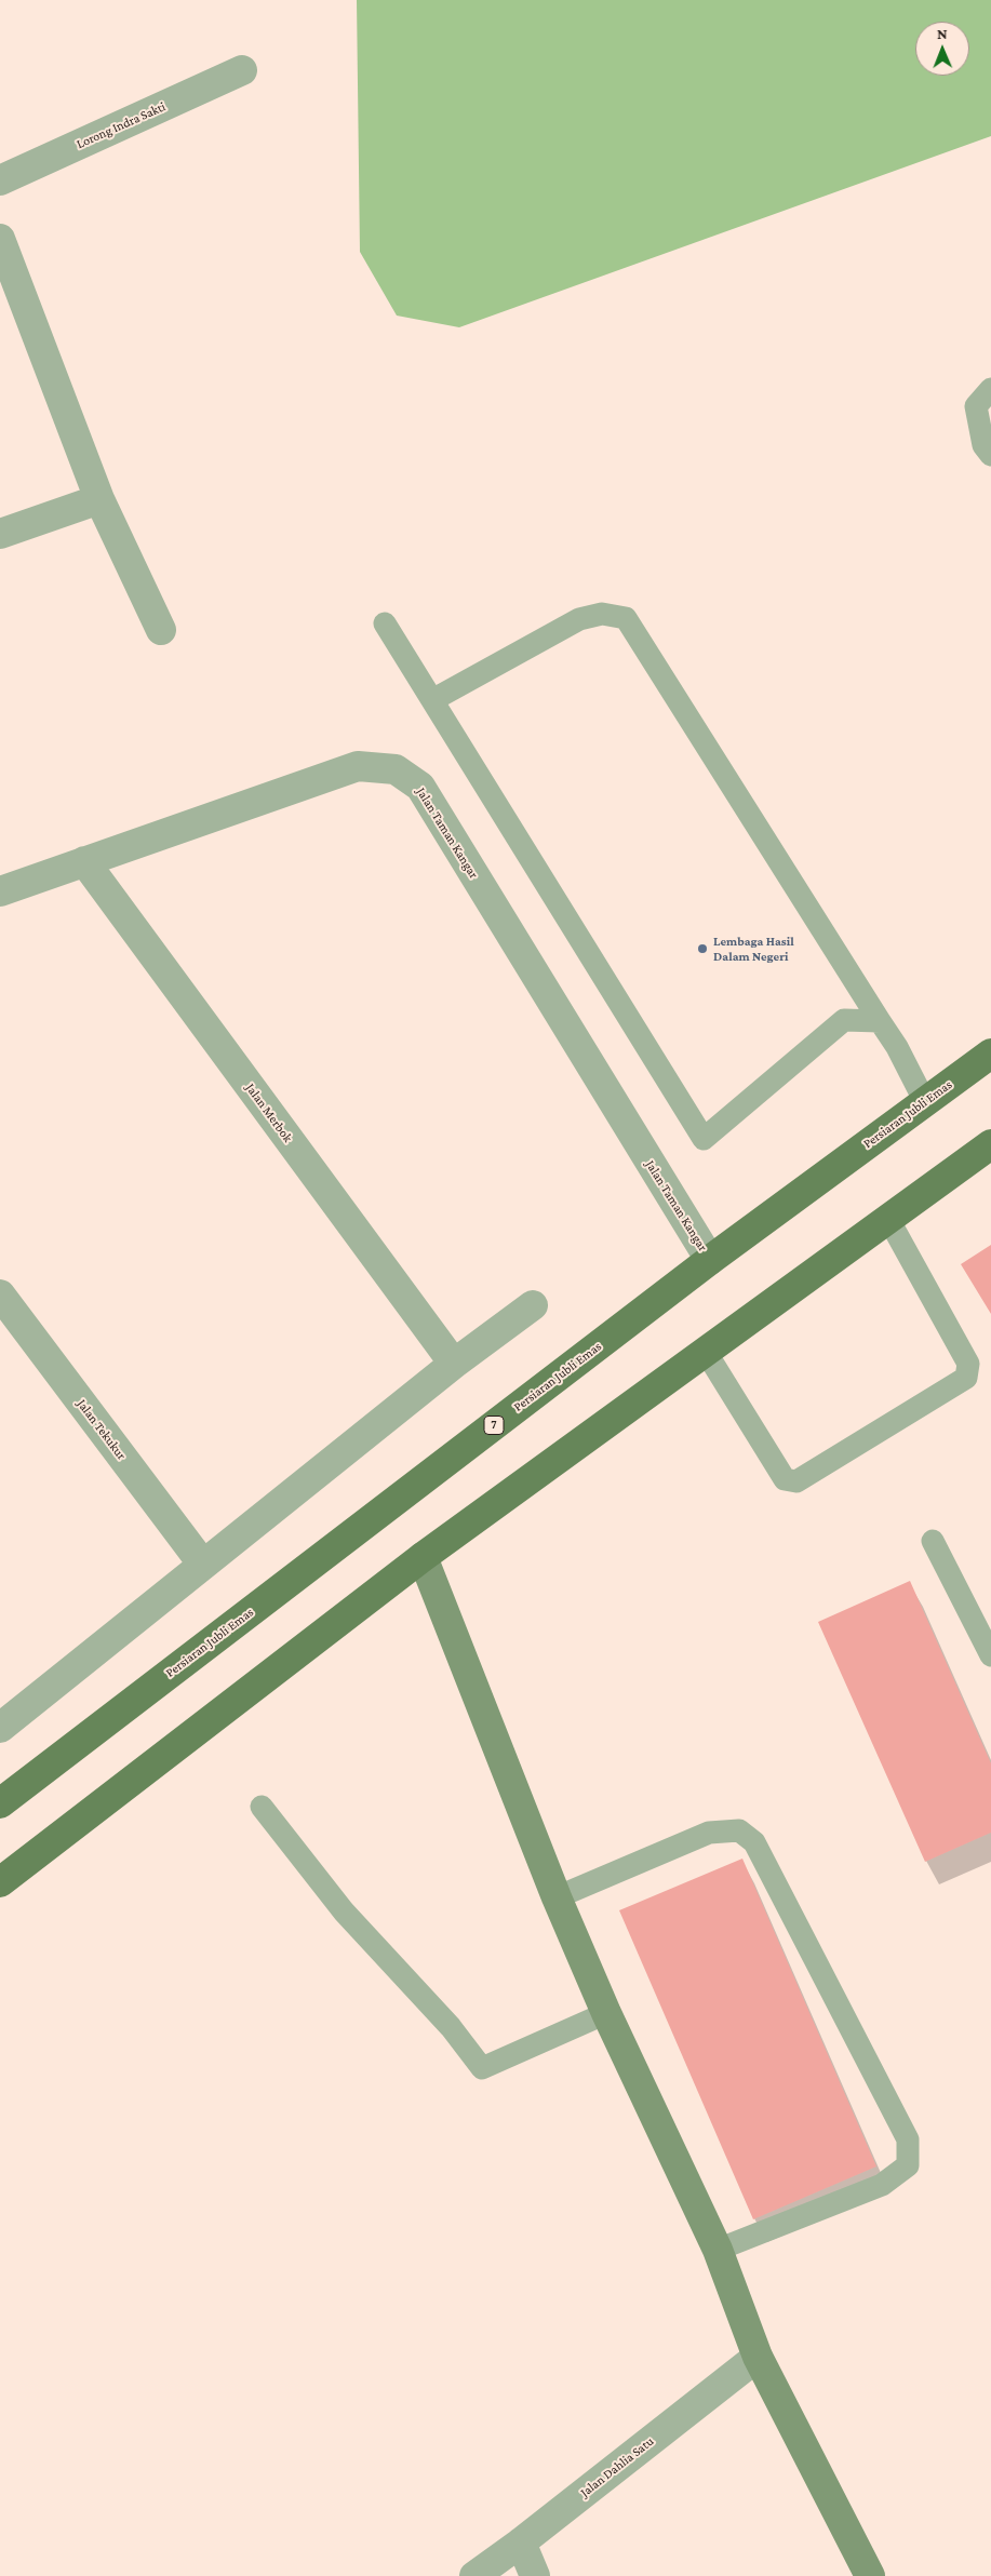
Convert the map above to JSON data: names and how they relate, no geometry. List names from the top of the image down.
{
  "streets": {
    "main road": ["Persiaran Jubli Emas", "7"],
    "street": [
      "Lorong Indra Sakti",
      "Jalan Taman Kangar",
      "Jalan Merbok",
      "Jalan Tekukur",
      "Jalan Dahlia Satu"
    ]
  },
  "crossings": [
    ["Jalan Taman Kangar", "Jalan Merbok"],
    ["Jalan Taman Kangar", "Persiaran Jubli Emas"]
  ],
  "places": ["Lembaga Hasil Dalam Negeri"],
  "north": "top"
}
